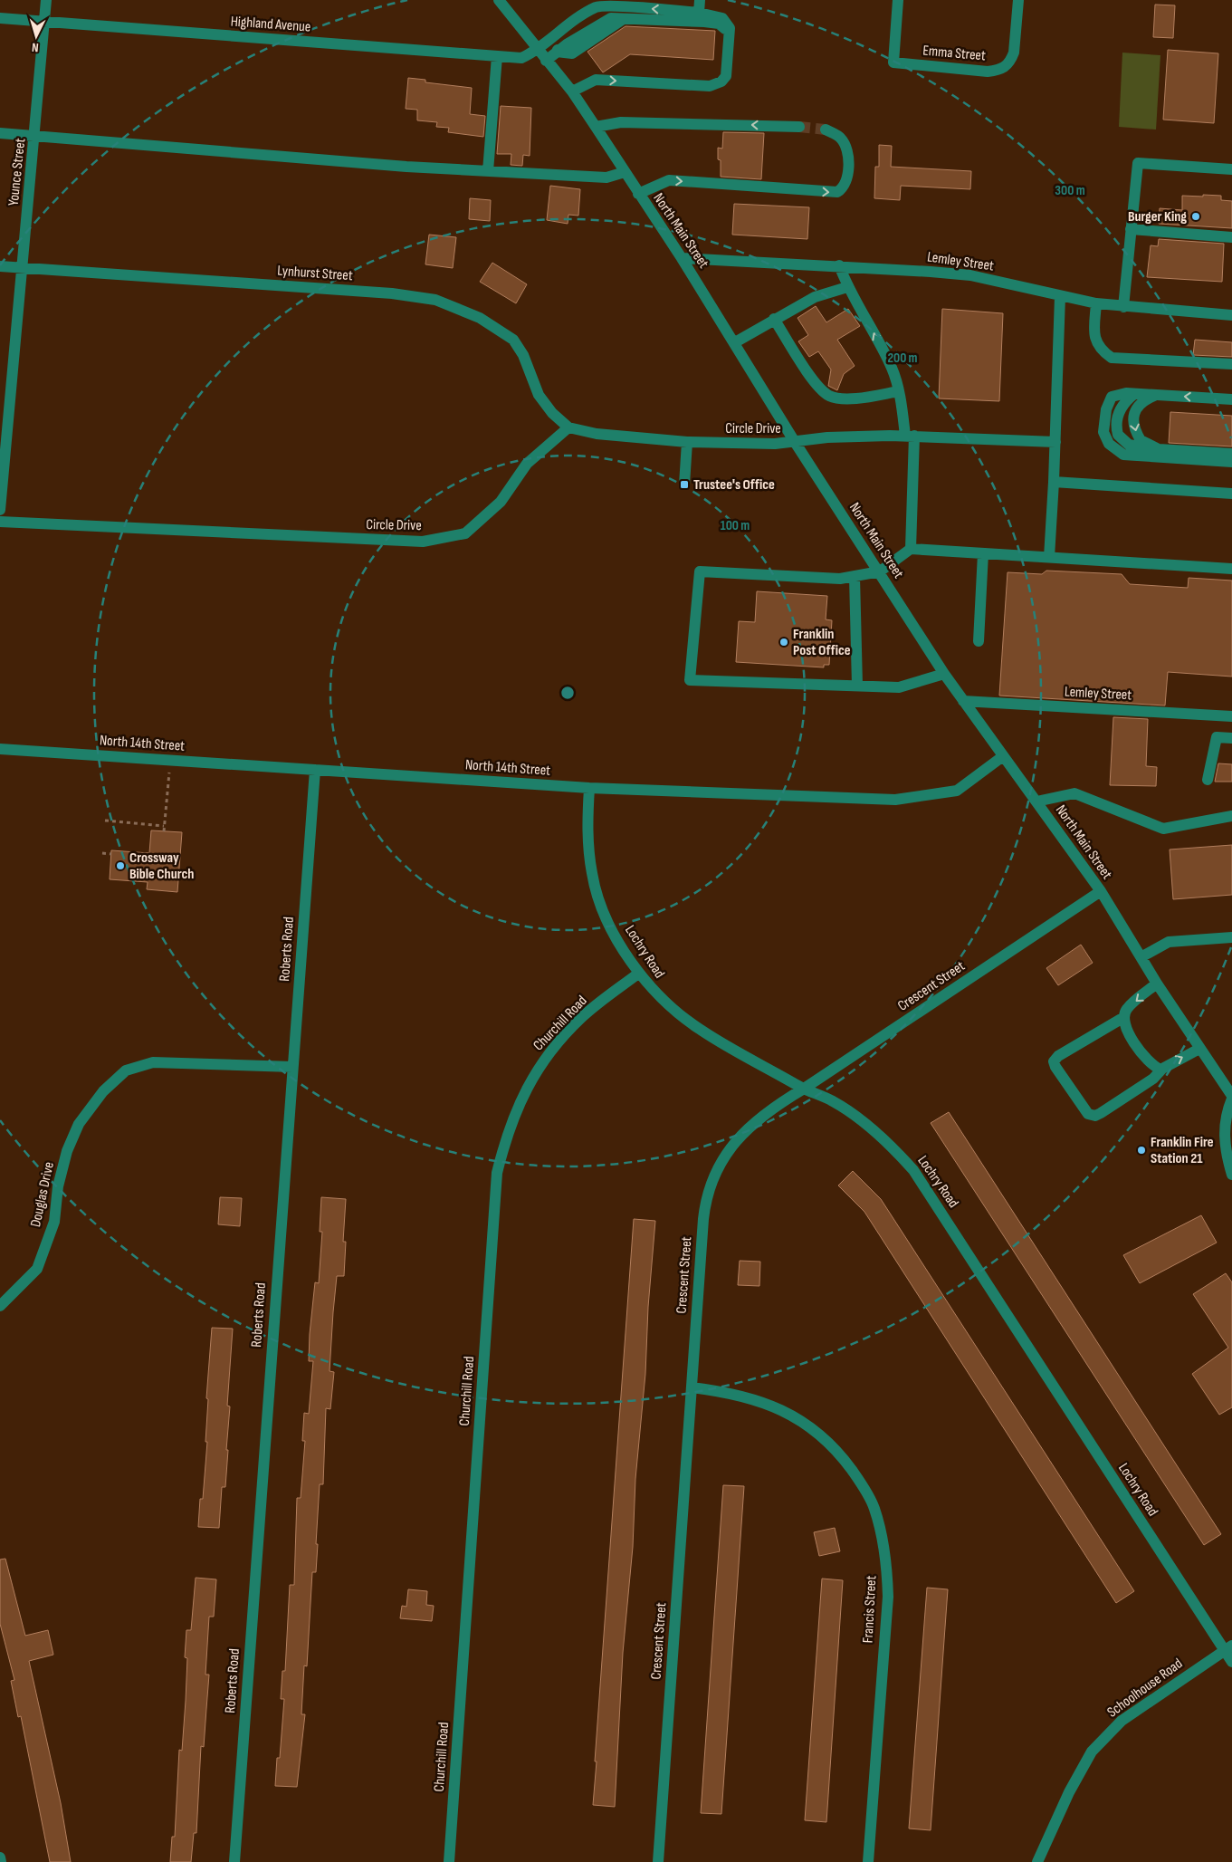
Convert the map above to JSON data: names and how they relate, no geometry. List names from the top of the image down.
{
  "streets": {
    "street": [
      "Highland Avenue",
      "Emma Street",
      "Younce Street",
      "North Main Street",
      "Lemley Street",
      "Lynhurst Street",
      "Circle Drive",
      "North 14th Street",
      "Roberts Road",
      "Lochry Road",
      "Crescent Street",
      "Churchill Road",
      "Douglas Drive",
      "Francis Street",
      "Schoolhouse Road"
    ]
  },
  "crossings": [
    ["Highland Avenue", "Younce Street"],
    ["Highland Avenue", "North Main Street"],
    ["Younce Street", "Lynhurst Street"],
    ["North Main Street", "Lemley Street"],
    ["North Main Street", "Circle Drive"],
    ["North Main Street", "North 14th Street"],
    ["North Main Street", "Crescent Street"],
    ["Lynhurst Street", "Circle Drive"],
    ["North 14th Street", "Roberts Road"],
    ["North 14th Street", "Lochry Road"],
    ["Roberts Road", "Douglas Drive"],
    ["Lochry Road", "Crescent Street"],
    ["Lochry Road", "Churchill Road"],
    ["Lochry Road", "Schoolhouse Road"],
    ["Crescent Street", "Francis Street"]
  ],
  "places": {
    "other": [
      "Burger King",
      "Franklin Post Office",
      "Crossway Bible Church",
      "Franklin Fire Station 21"
    ],
    "transit": ["Trustee's Office"]
  },
  "north": "bottom",
  "rings": ["300 m", "200 m", "100 m"]
}
